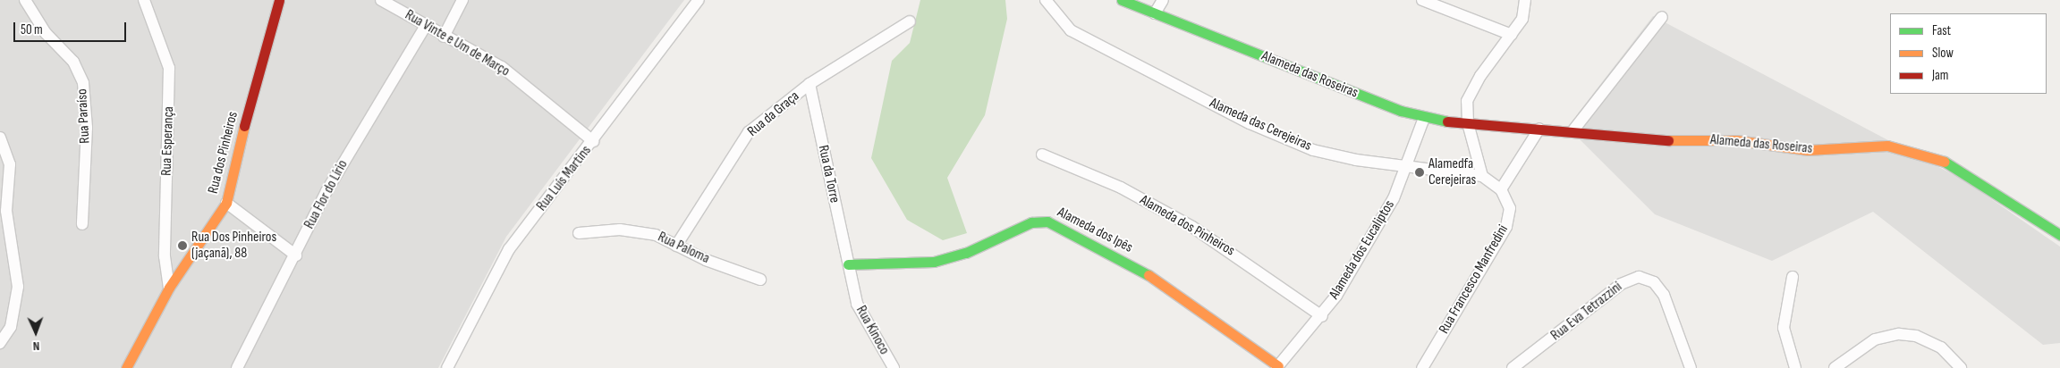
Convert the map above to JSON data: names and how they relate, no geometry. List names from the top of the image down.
{
  "streets": {
    "street": [
      "Rua Vinte e Um de Março",
      "Alameda das Roseiras",
      "Rua da Graça",
      "Rua Paraíso",
      "Alameda das Cerejeiras",
      "Rua Esperança",
      "Rua dos Pinheiros",
      "Rua da Torre",
      "Rua Luís Martins",
      "Rua Flor do Lírio",
      "Alameda dos Pinheiros",
      "Alameda dos Ipês",
      "Rua Paloma",
      "Alameda dos Eucaliptos",
      "Rua Francesco Manfredini",
      "Rua Eva Tetrazzini",
      "Rua Kinoco"
    ]
  },
  "crossings": [
    ["Rua Vinte e Um de Março", "Rua Luís Martins"],
    ["Rua Vinte e Um de Março", "Rua Flor do Lírio"],
    ["Alameda das Roseiras", "Alameda dos Eucaliptos"],
    ["Rua da Graça", "Rua da Torre"],
    ["Rua da Graça", "Rua Paloma"],
    ["Alameda das Cerejeiras", "Alameda dos Eucaliptos"],
    ["Alameda das Cerejeiras", "Rua Francesco Manfredini"],
    ["Rua Esperança", "Rua dos Pinheiros"],
    ["Rua da Torre", "Alameda dos Ipês"],
    ["Rua da Torre", "Rua Kinoco"],
    ["Alameda dos Pinheiros", "Alameda dos Eucaliptos"],
    ["Alameda dos Ipês", "Alameda dos Eucaliptos"],
    ["Alameda dos Ipês", "Rua Kinoco"]
  ],
  "places": ["Alamedfa Cerejeiras", "Rua Dos Pinheiros (jaçanã), 88"],
  "legend": ["Fast", "Slow", "Jam"],
  "scale_bar": "50 m",
  "north": "bottom"
}
